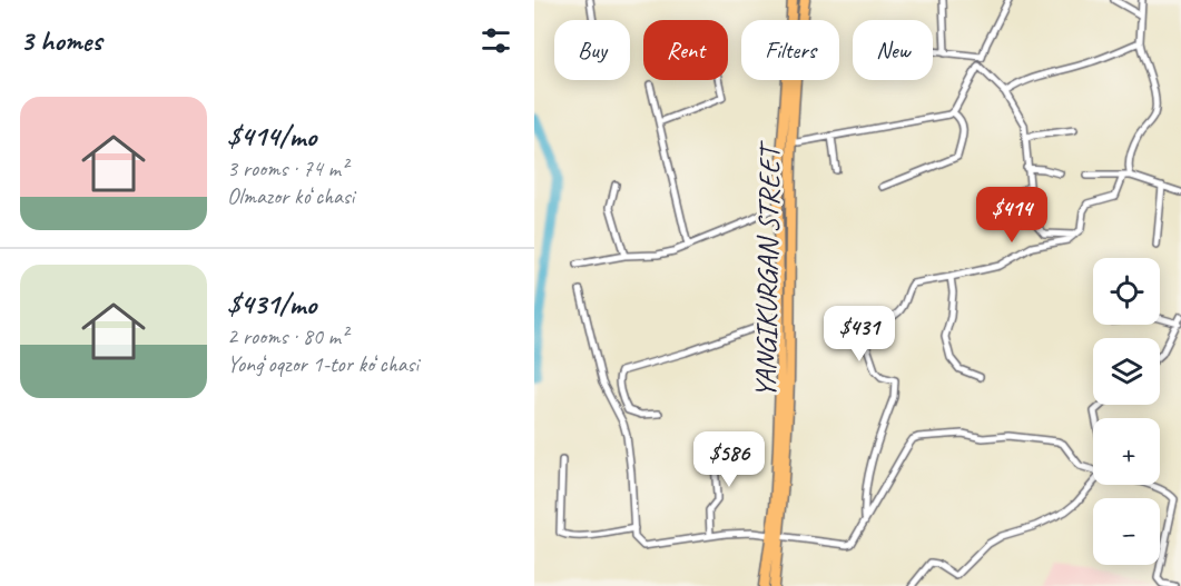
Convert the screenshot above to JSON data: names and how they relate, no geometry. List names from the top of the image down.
{
  "streets": {
    "main road": ["YANGIKURGAN STREET"]
  },
  "page": {
    "heading": "3 homes",
    "chip": [
      "Buy",
      "Rent",
      "Filters",
      "New"
    ],
    "list": [
      {
        "name": "$414/mo",
        "note": "3 rooms · 74 m² · Olmazor koʻchasi"
      },
      {
        "name": "$431/mo",
        "note": "2 rooms · 80 m² · Yongʻoqzor 1-tor koʻchasi"
      }
    ],
    "price": ["$414", "$431", "$586"],
    "map_buttons": ["+", "−"]
  }
}
